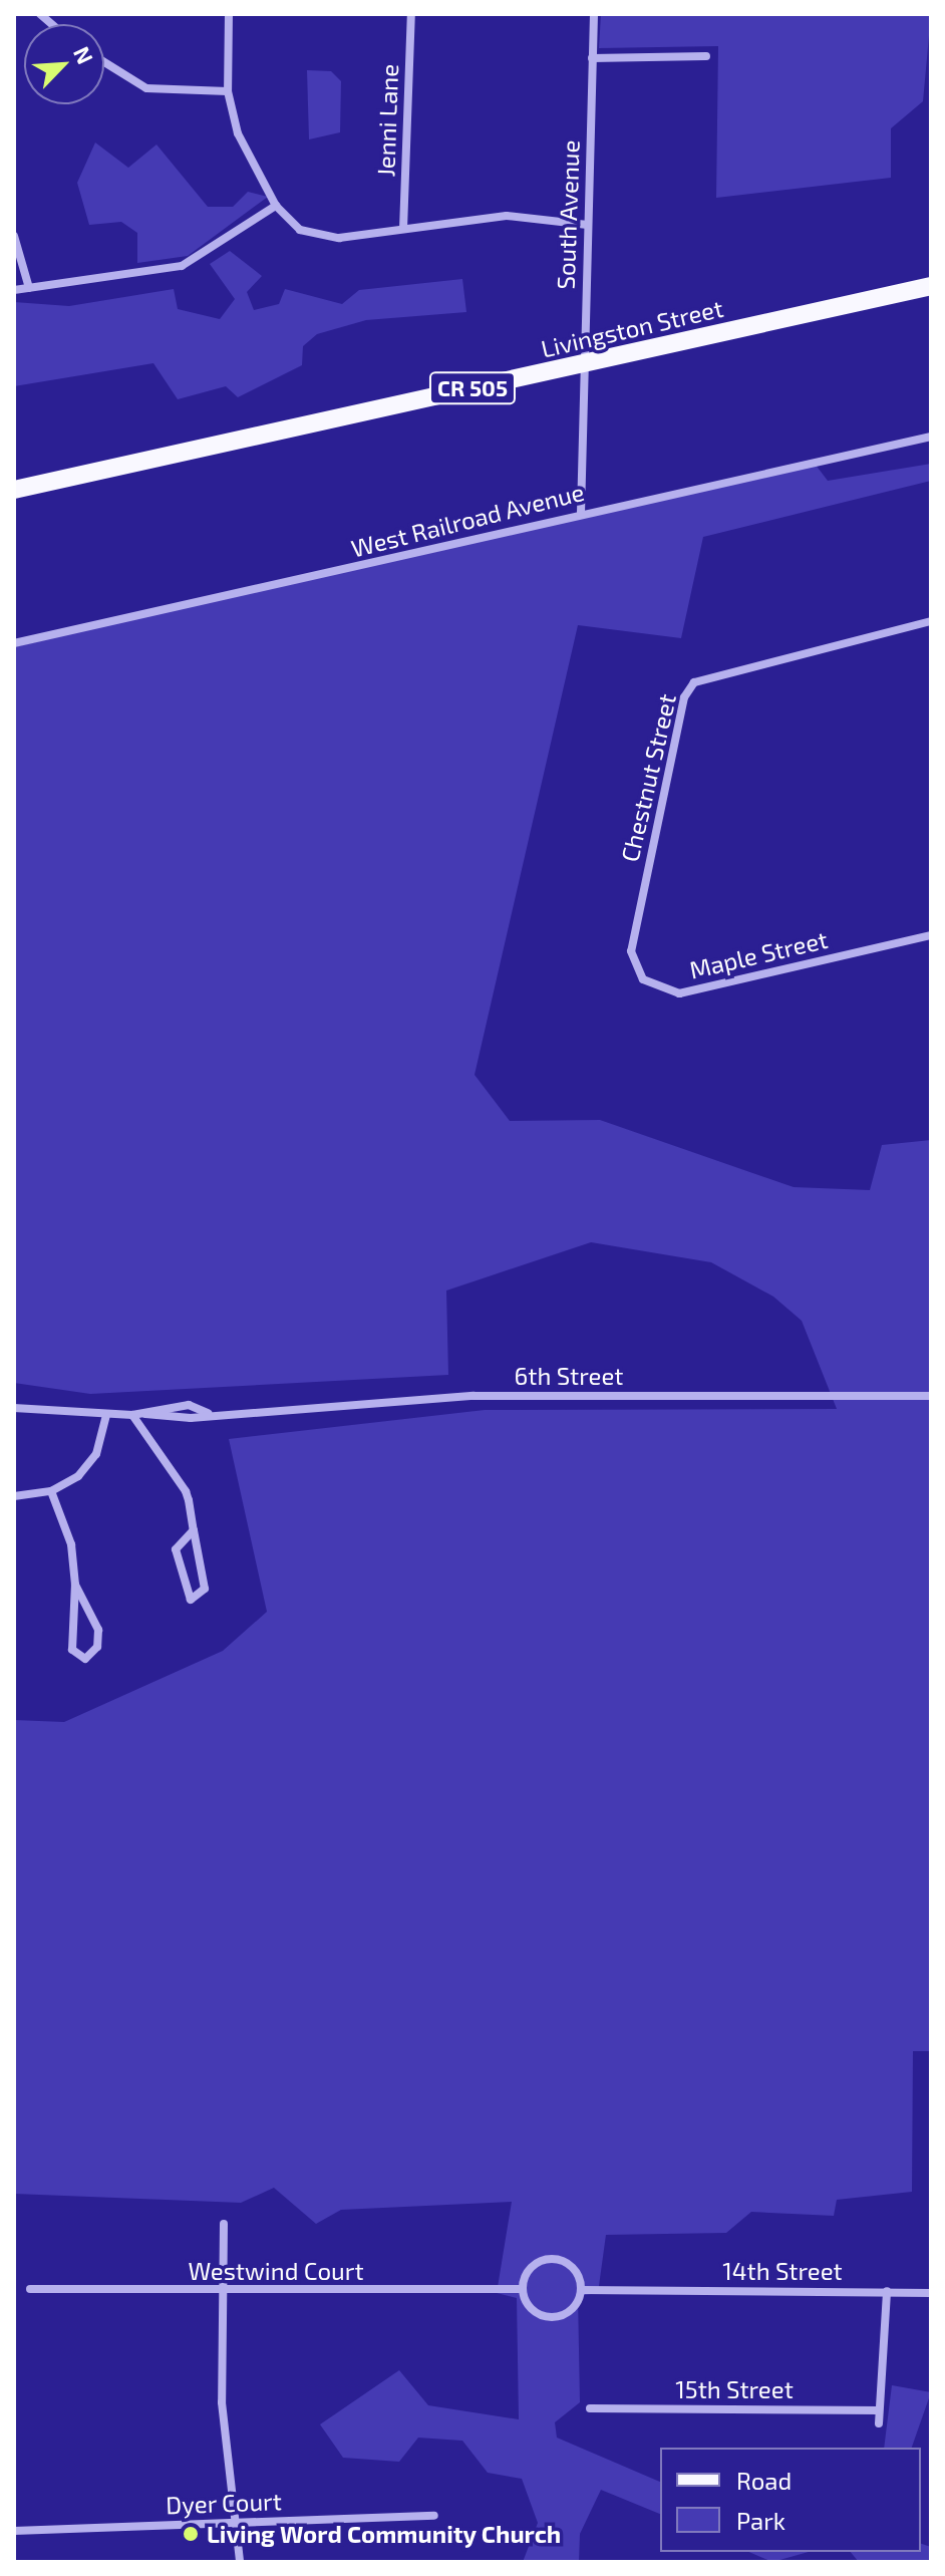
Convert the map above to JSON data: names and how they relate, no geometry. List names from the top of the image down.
{
  "streets": {
    "main road": ["Livingston Street", "CR 505"],
    "street": [
      "Jenni Lane",
      "South Avenue",
      "West Railroad Avenue",
      "Chestnut Street",
      "Maple Street",
      "6th Street",
      "Westwind Court",
      "14th Street",
      "15th Street",
      "Dyer Court"
    ]
  },
  "crossings": [
    ["South Avenue", "Livingston Street"],
    ["South Avenue", "West Railroad Avenue"],
    ["Chestnut Street", "Maple Street"],
    ["Westwind Court", "14th Street"]
  ],
  "places": ["Living Word Community Church"],
  "legend": ["Road", "Park"],
  "north": "top right"
}
